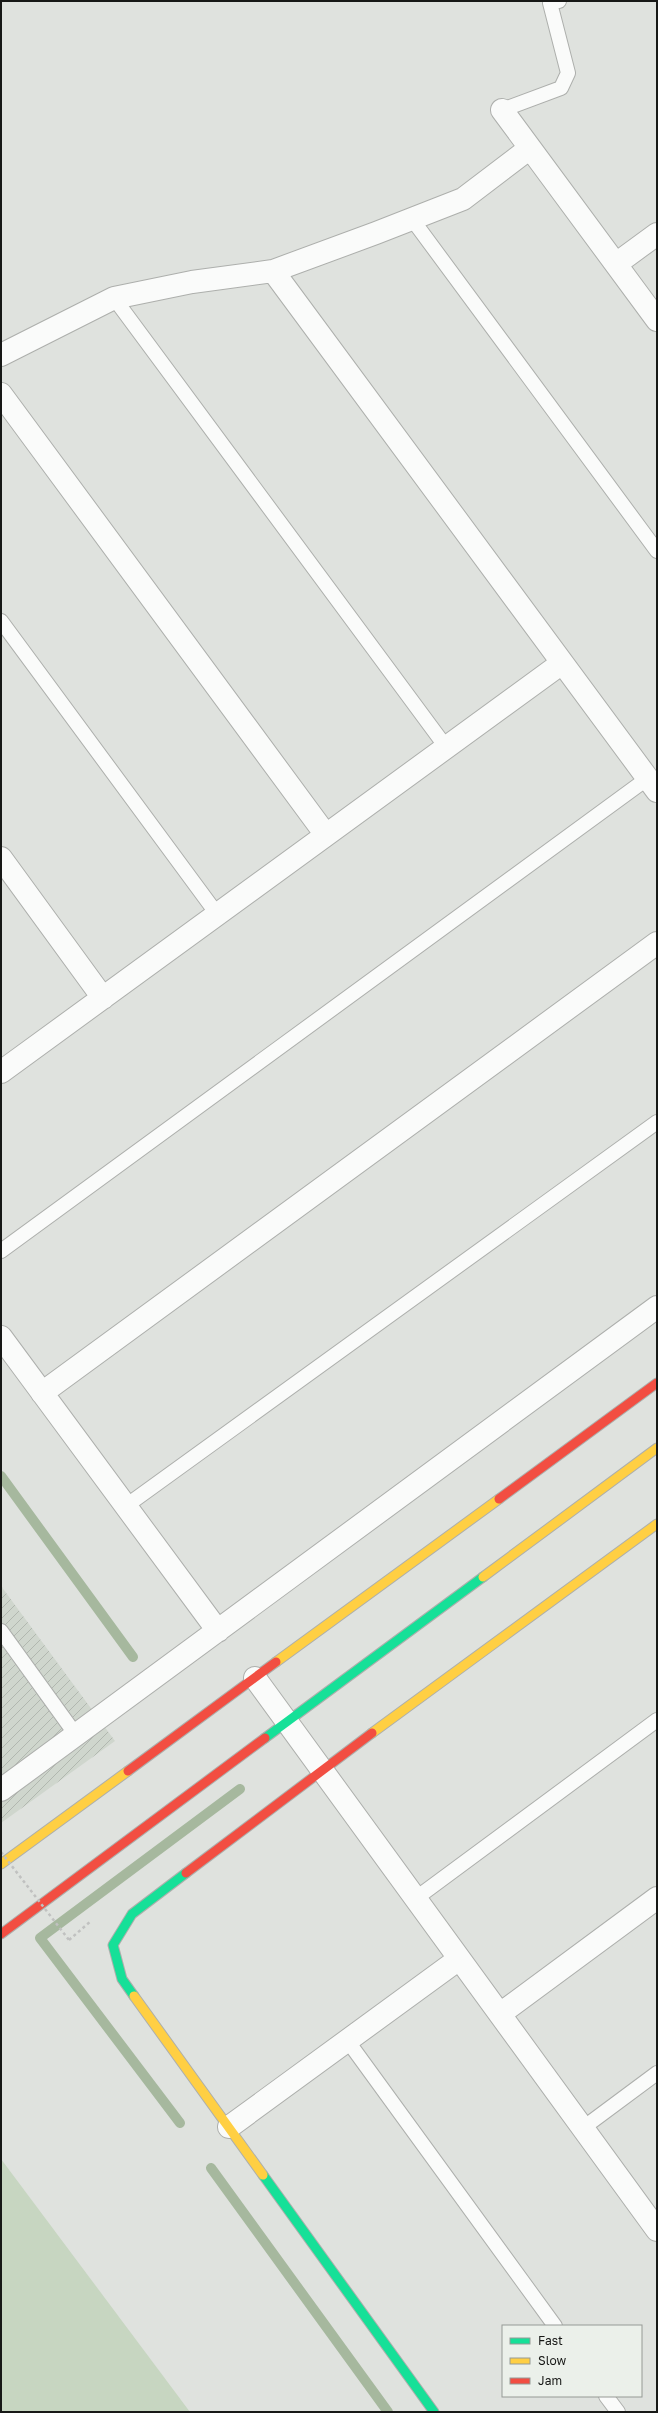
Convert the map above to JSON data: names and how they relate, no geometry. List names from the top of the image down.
{
  "legend": ["Fast", "Slow", "Jam"]
}
